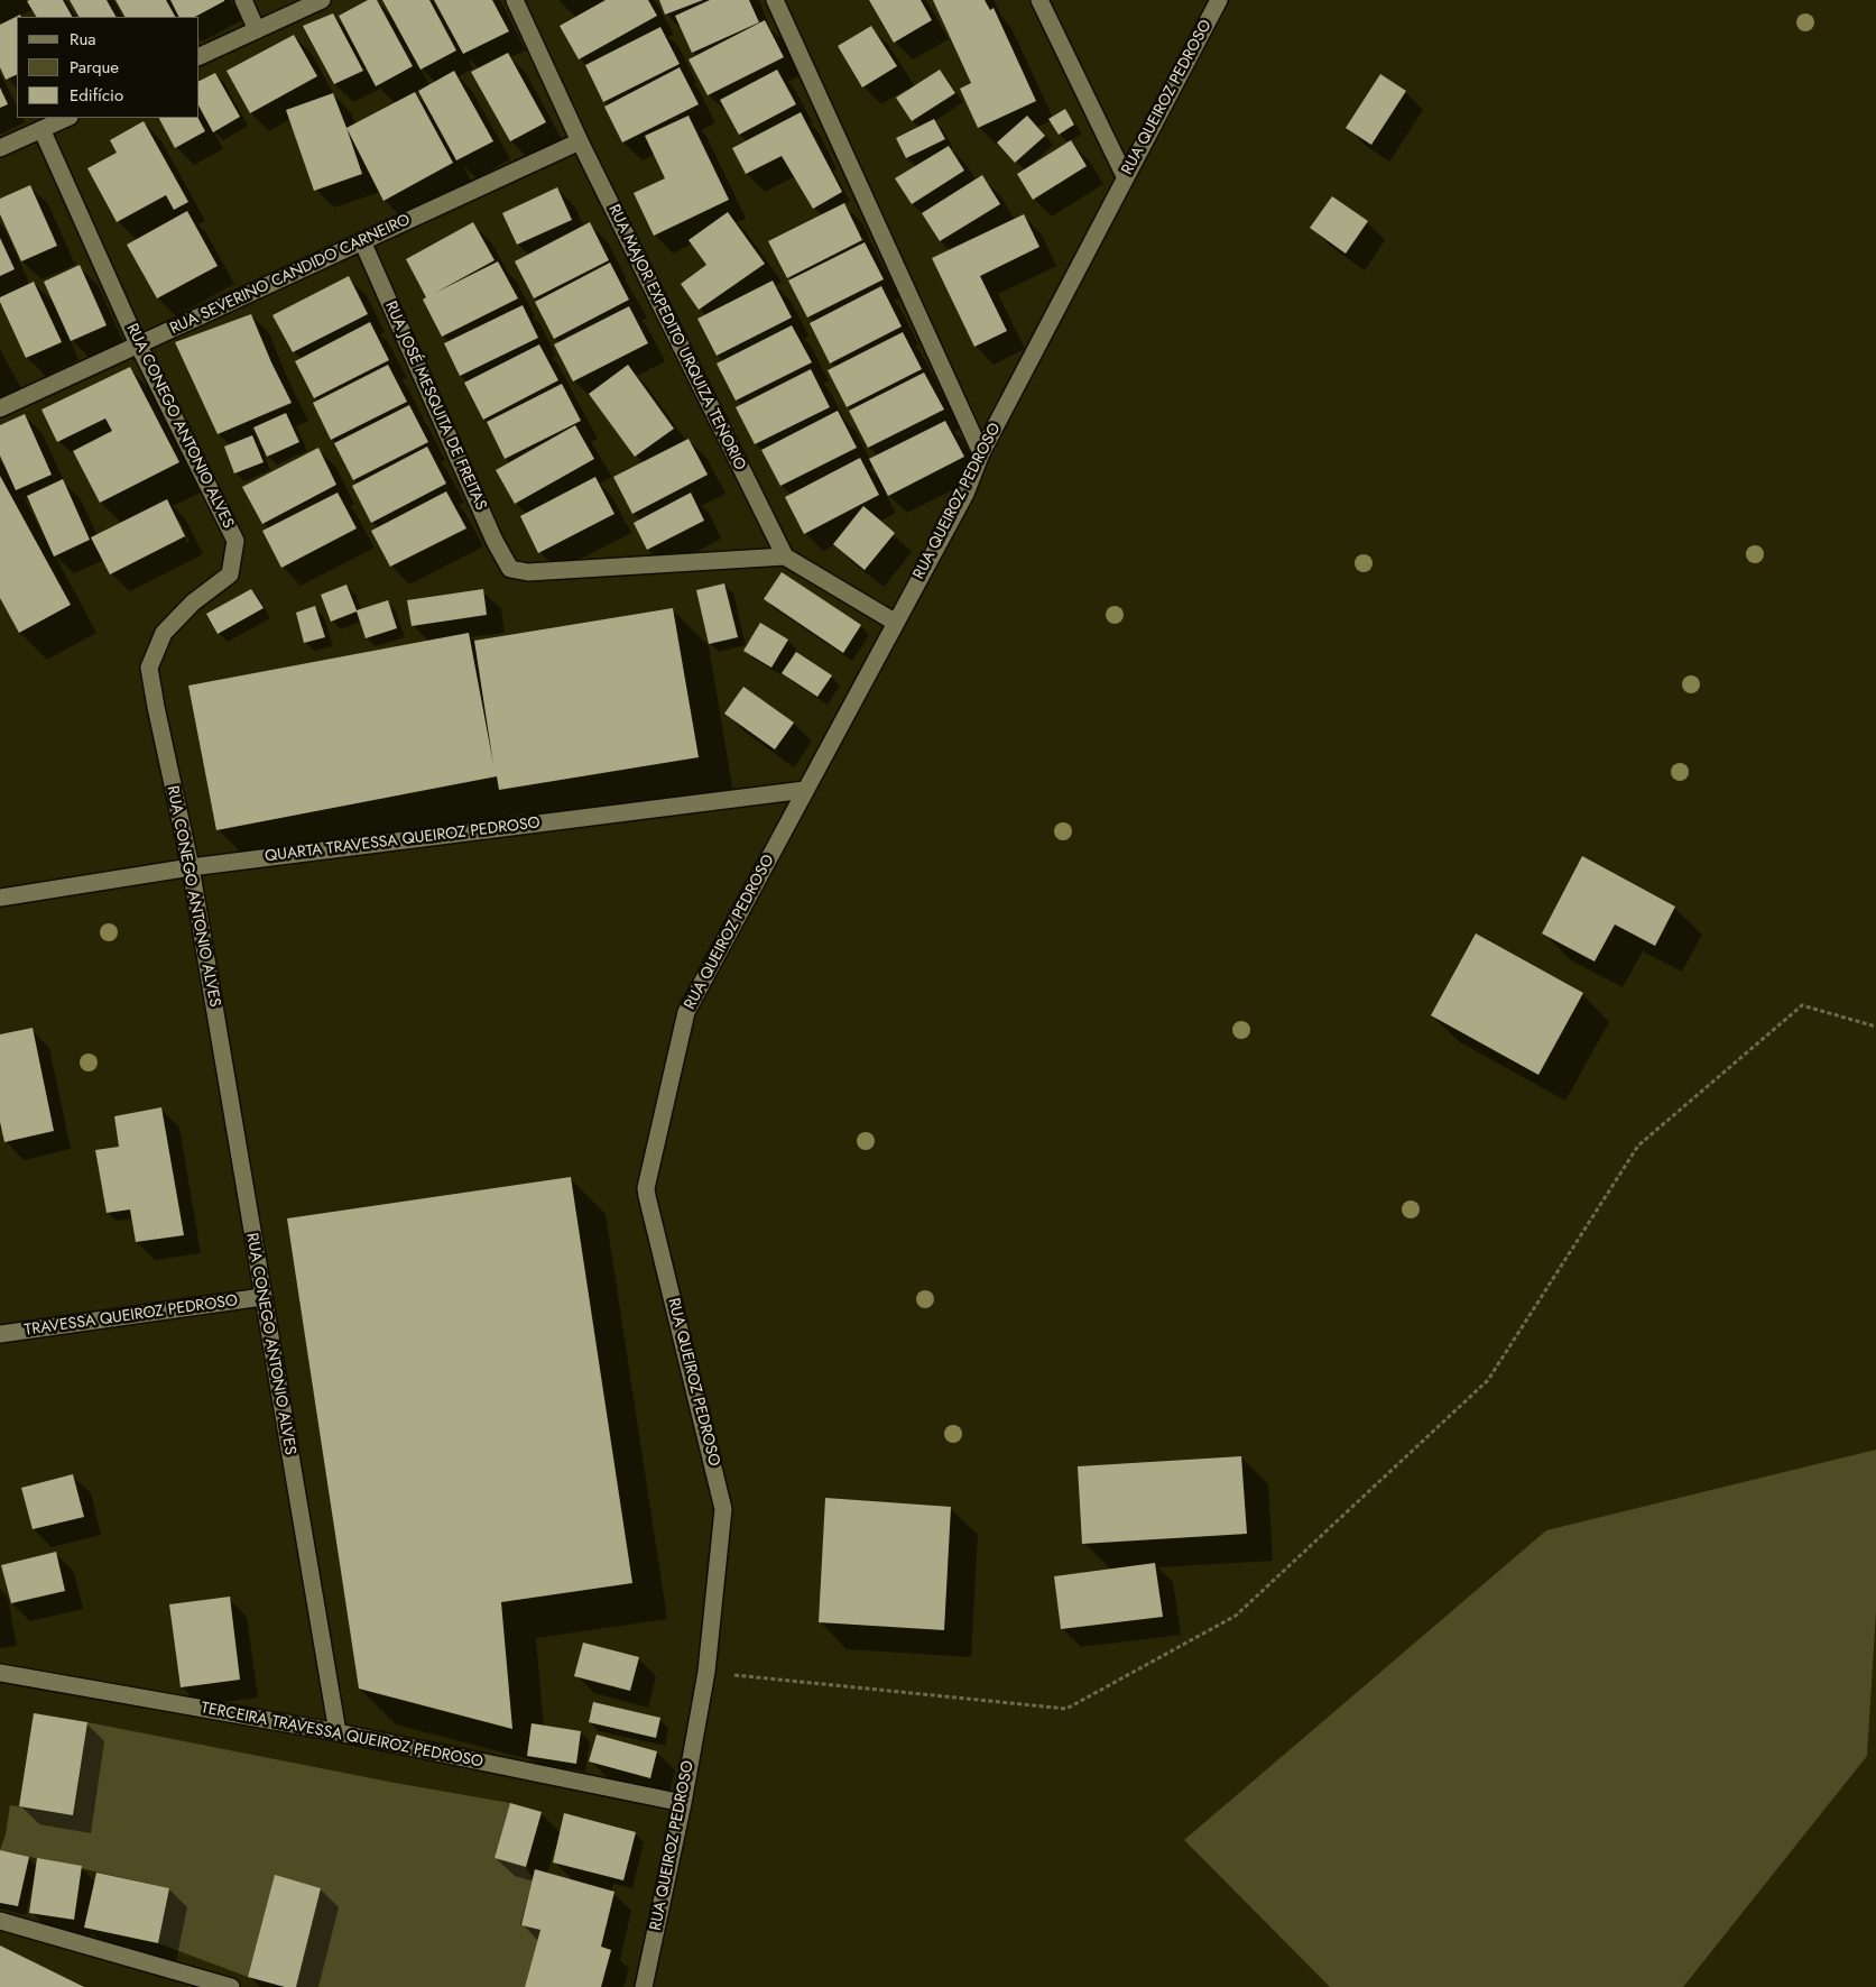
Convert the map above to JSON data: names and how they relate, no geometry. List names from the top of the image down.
{
  "streets": {
    "street": [
      "RUA QUEIROZ PEDROSO",
      "RUA SEVERINO CANDIDO CARNEIRO",
      "RUA MAJOR EXPEDITO URQUIZA TENORIO",
      "RUA JOSÉ MESQUITA DE FREITAS",
      "RUA CONEGO ANTONIO ALVES",
      "QUARTA TRAVESSA QUEIROZ PEDROSO",
      "TRAVESSA QUEIROZ PEDROSO",
      "TERCEIRA TRAVESSA QUEIROZ PEDROSO"
    ]
  },
  "crossings": [
    ["RUA QUEIROZ PEDROSO", "QUARTA TRAVESSA QUEIROZ PEDROSO"],
    ["RUA QUEIROZ PEDROSO", "TERCEIRA TRAVESSA QUEIROZ PEDROSO"],
    ["RUA SEVERINO CANDIDO CARNEIRO", "RUA MAJOR EXPEDITO URQUIZA TENORIO"],
    ["RUA SEVERINO CANDIDO CARNEIRO", "RUA JOSÉ MESQUITA DE FREITAS"],
    ["RUA SEVERINO CANDIDO CARNEIRO", "RUA CONEGO ANTONIO ALVES"],
    ["RUA MAJOR EXPEDITO URQUIZA TENORIO", "RUA JOSÉ MESQUITA DE FREITAS"],
    ["RUA CONEGO ANTONIO ALVES", "QUARTA TRAVESSA QUEIROZ PEDROSO"],
    ["RUA CONEGO ANTONIO ALVES", "TRAVESSA QUEIROZ PEDROSO"],
    ["RUA CONEGO ANTONIO ALVES", "TERCEIRA TRAVESSA QUEIROZ PEDROSO"]
  ],
  "legend": ["Rua", "Parque", "Edifício"]
}
